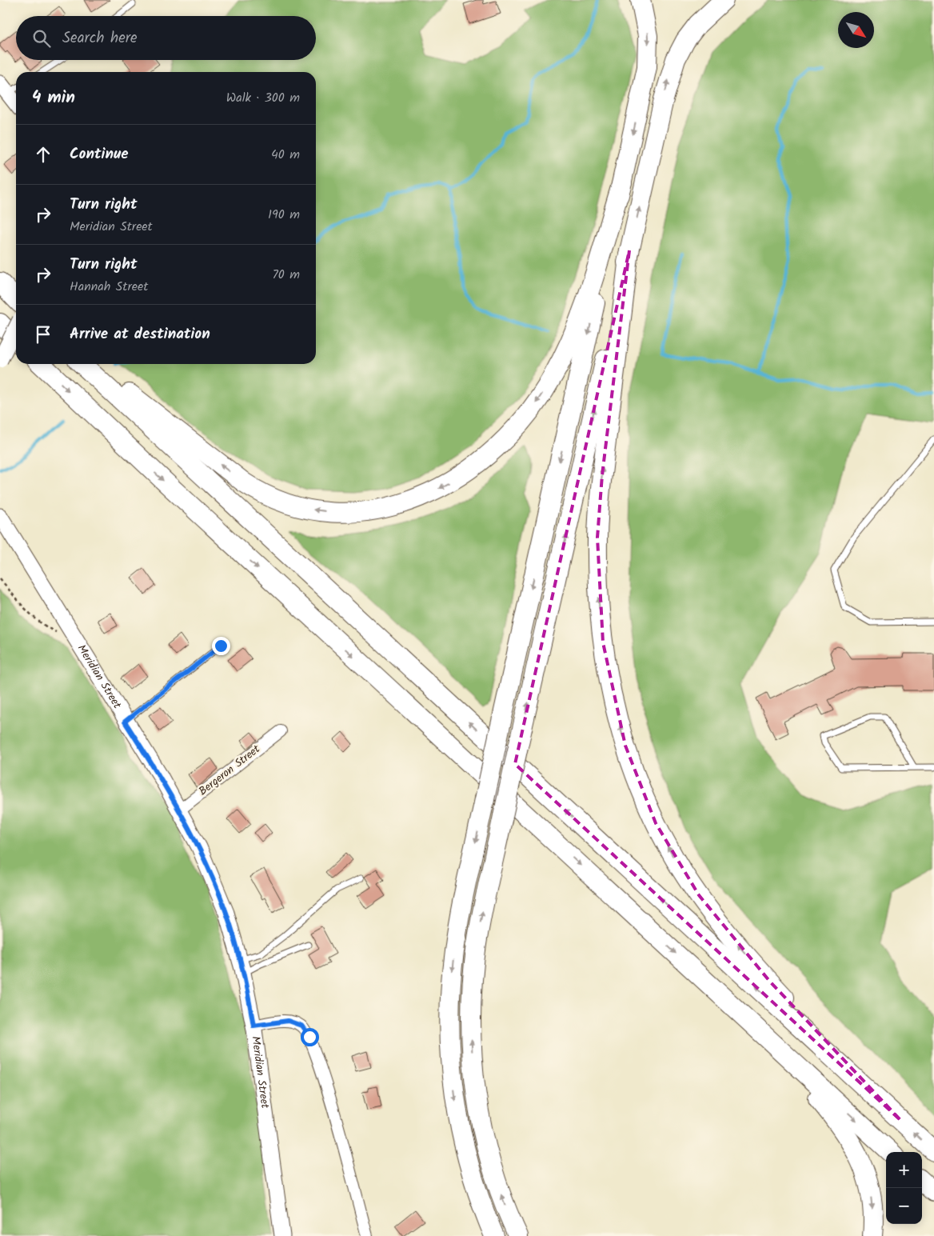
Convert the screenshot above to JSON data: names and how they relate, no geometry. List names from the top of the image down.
{
  "streets": {
    "street": ["Meridian Street", "Bergeron Street"]
  },
  "crossings": [
    ["Meridian Street", "Bergeron Street"]
  ],
  "north": "bottom right",
  "page": {
    "search": "Search here",
    "heading": ["4 min", "Walk · 300 m"],
    "list": [
      ["Continue", "40 m"],
      ["Turn right", "Meridian Street", "190 m"],
      ["Turn right", "Hannah Street", "70 m"],
      "Arrive at destination"
    ],
    "map_buttons": ["+", "−"]
  }
}
